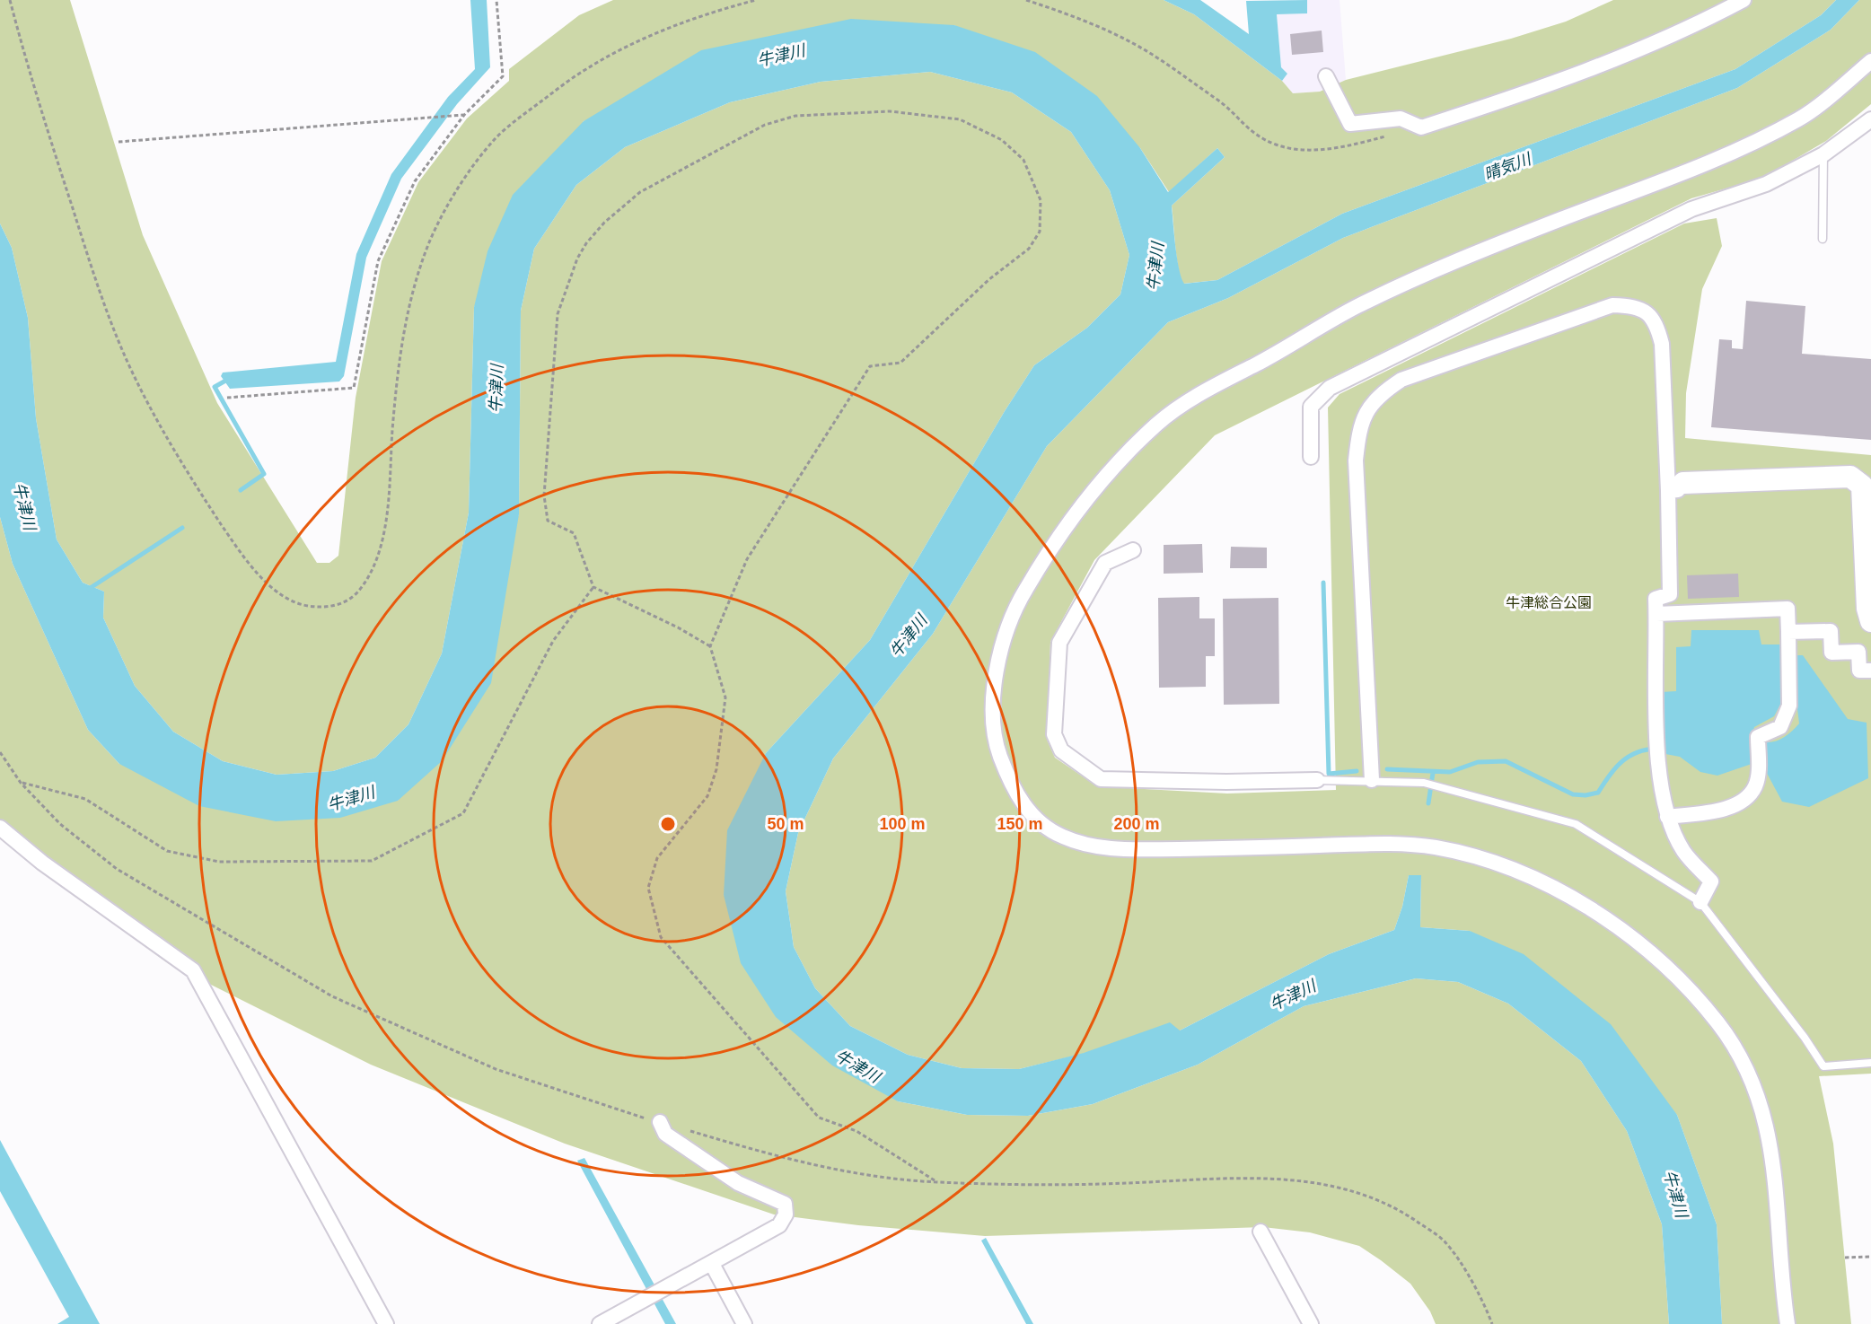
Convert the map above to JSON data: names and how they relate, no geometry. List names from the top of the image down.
{
  "water": ["牛津川", "晴気川"],
  "parks": ["牛津総合公園"],
  "rings": [
    "50 m",
    "100 m",
    "150 m",
    "200 m"
  ]
}
